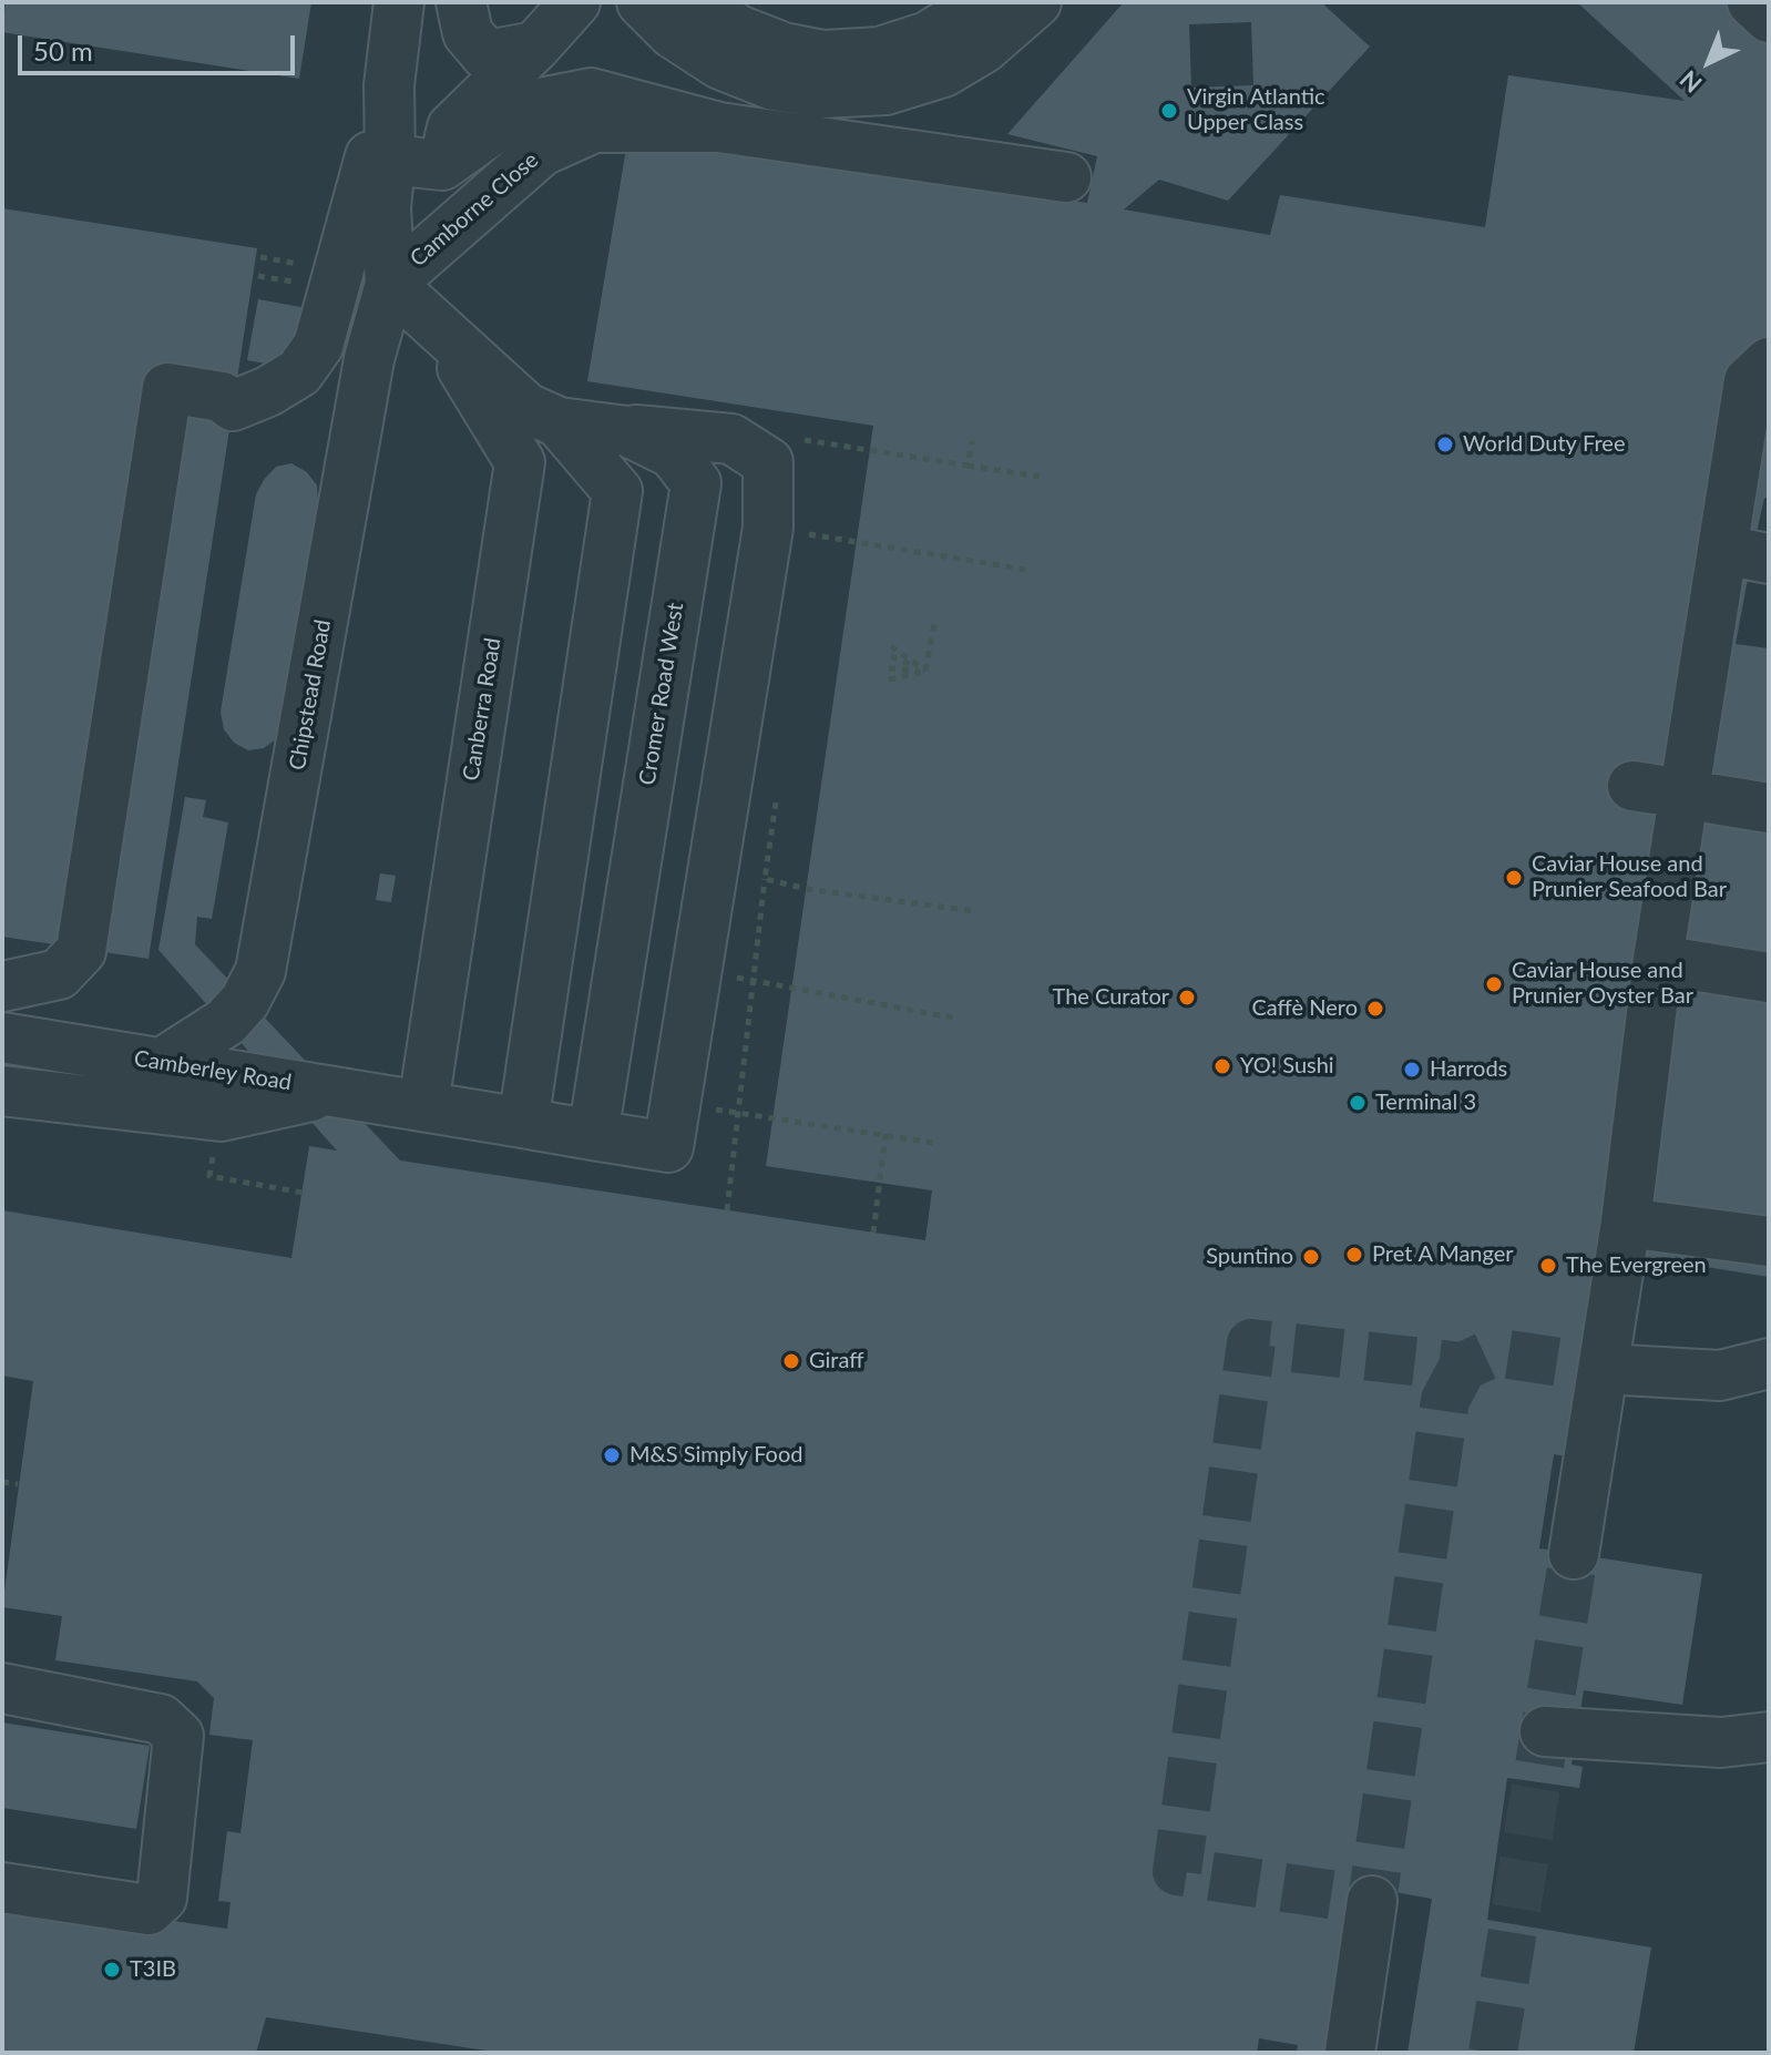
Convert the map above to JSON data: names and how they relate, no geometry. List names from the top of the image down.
{
  "streets": {
    "street": [
      "Camborne Close",
      "Cromer Road West",
      "Chipstead Road",
      "Canberra Road",
      "Camberley Road"
    ]
  },
  "crossings": [
    ["Camborne Close", "Cromer Road West"],
    ["Camborne Close", "Chipstead Road"],
    ["Cromer Road West", "Chipstead Road"],
    ["Cromer Road West", "Canberra Road"],
    ["Chipstead Road", "Camberley Road"],
    ["Canberra Road", "Camberley Road"]
  ],
  "places": [
    "Virgin Atlantic Upper Class",
    "World Duty Free",
    "Caviar House and Prunier Seafood Bar",
    "Caviar House and Prunier Oyster Bar",
    "The Curator",
    "Caffè Nero",
    "YO! Sushi",
    "Harrods",
    "Terminal 3",
    "Pret A Manger",
    "Spuntino",
    "The Evergreen",
    "Giraff",
    "M&S Simply Food",
    "T3IB"
  ],
  "scale_bar": "50 m",
  "north": "bottom left"
}
